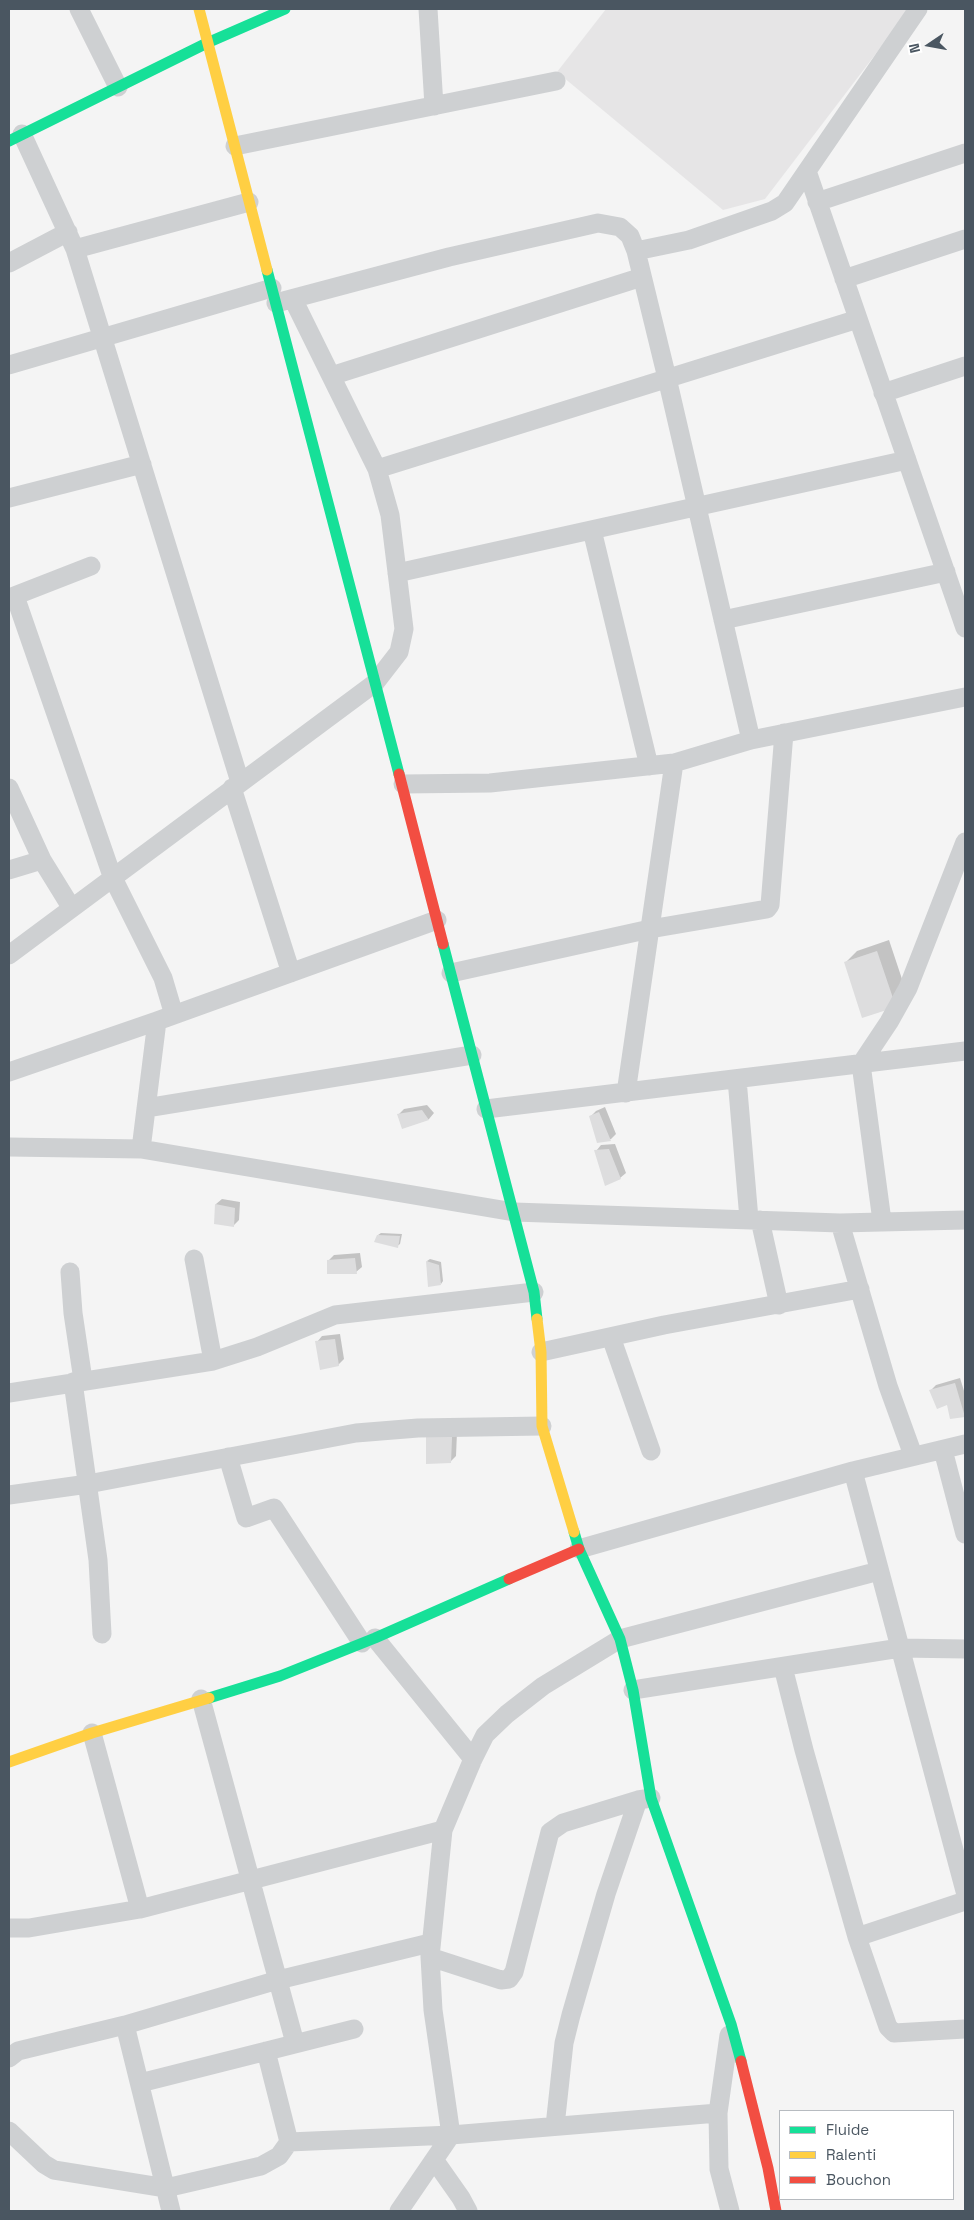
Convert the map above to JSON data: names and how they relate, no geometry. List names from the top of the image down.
{
  "legend": ["Fluide", "Ralenti", "Bouchon"],
  "north": "left"
}
